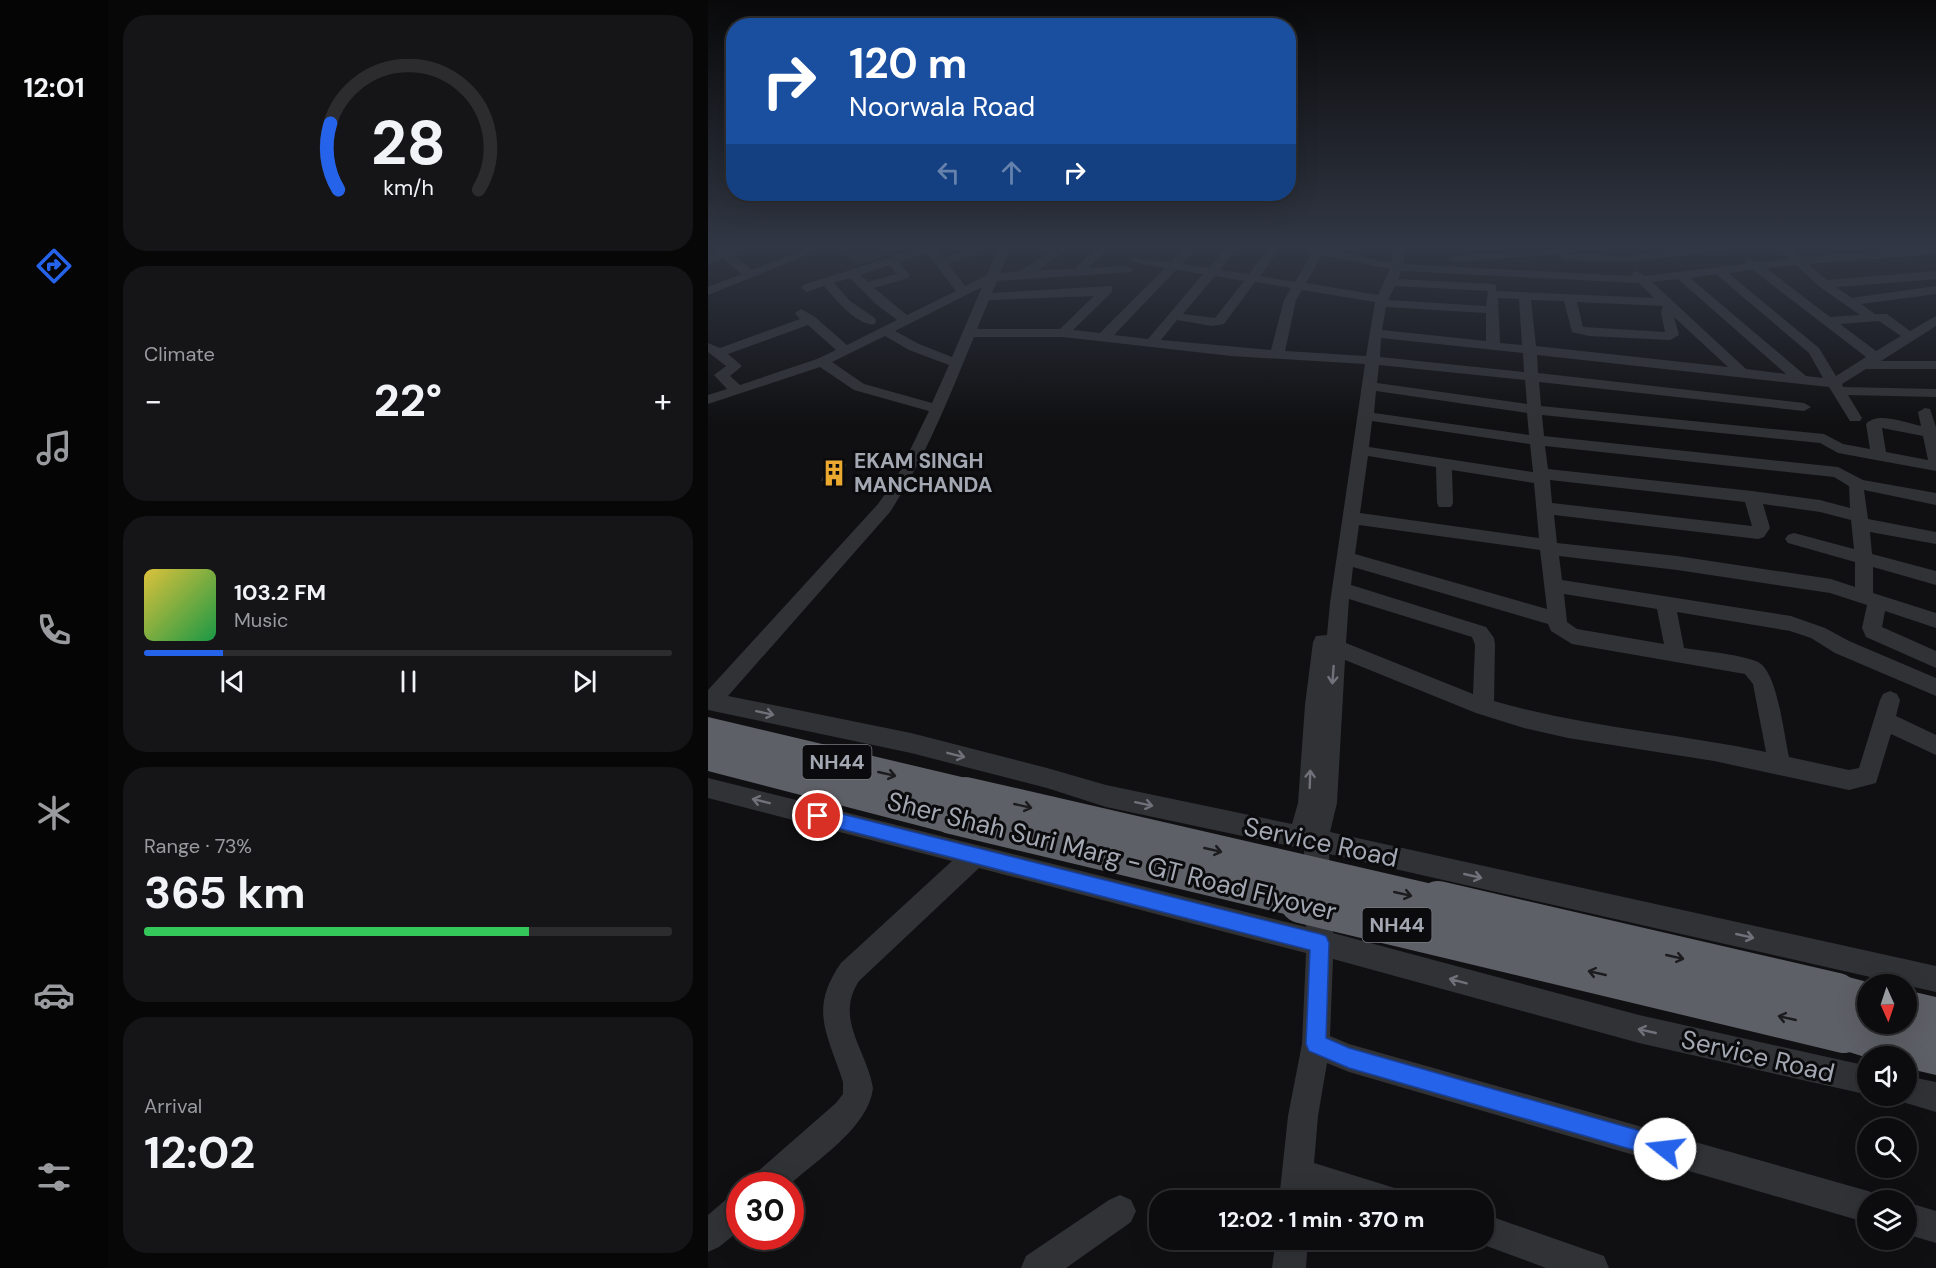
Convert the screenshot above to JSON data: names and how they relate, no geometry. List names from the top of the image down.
{
  "streets": {
    "highway": ["NH44", "Sher Shah Suri Marg - GT Road Flyover"],
    "street": ["Service Road"]
  },
  "crossings": [
    ["Service Road", "Sher Shah Suri Marg - GT Road Flyover"]
  ],
  "places": {
    "building": ["EKAM SINGH MANCHANDA"]
  },
  "north": "bottom",
  "page": {
    "tabs": "12:01",
    "turn": ["120 m", "Noorwala Road"],
    "tile": [
      "Climate",
      ["Range · 73%", "365 km"],
      ["Arrival", "12:02"]
    ],
    "heat": ["−", "22°", "+"],
    "song": ["103.2 FM", "Music"],
    "limit": "30",
    "trip": "12:02 · 1 min · 370 m",
    "gauge": ["28", "km/h"]
  }
}
